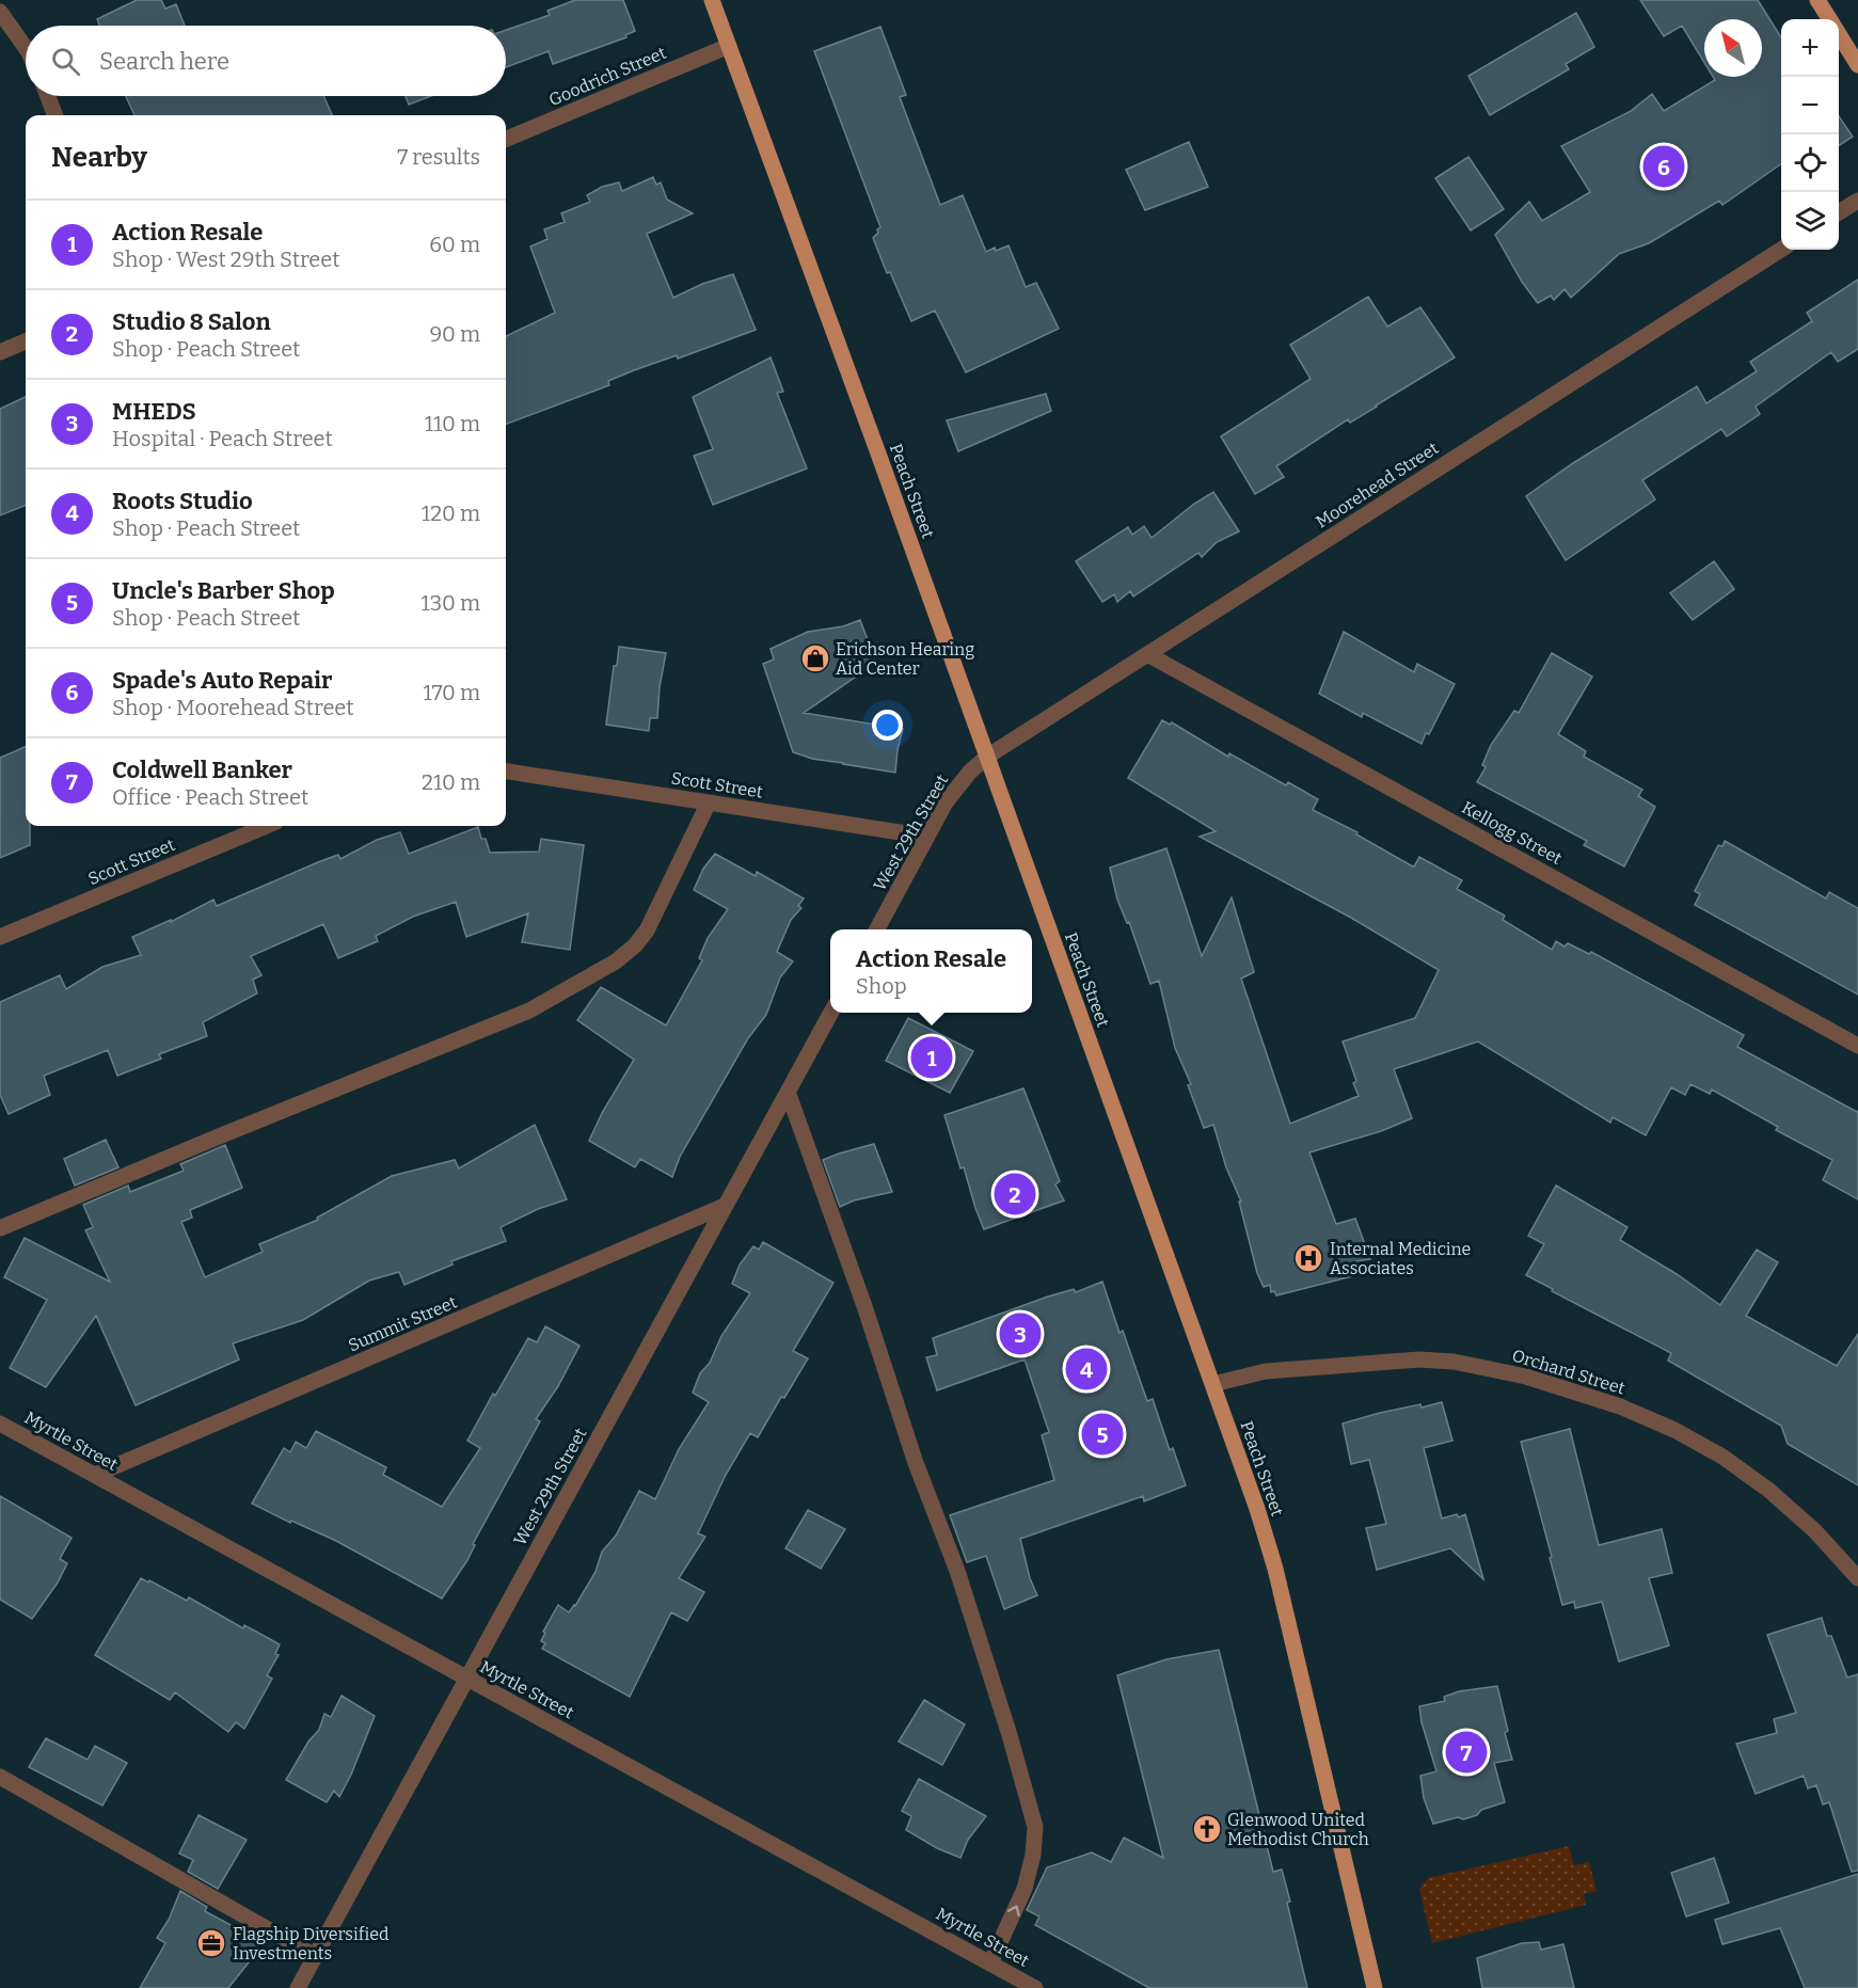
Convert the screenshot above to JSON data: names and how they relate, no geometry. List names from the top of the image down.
{
  "streets": {
    "main road": ["Peach Street"],
    "street": [
      "Goodrich Street",
      "Moorehead Street",
      "Scott Street",
      "West 29th Street",
      "Kellogg Street",
      "Summit Street",
      "Orchard Street",
      "Myrtle Street"
    ]
  },
  "crossings": [
    ["Goodrich Street", "Peach Street"],
    ["Moorehead Street", "Peach Street"],
    ["Moorehead Street", "West 29th Street"],
    ["Moorehead Street", "Kellogg Street"],
    ["Peach Street", "West 29th Street"],
    ["Peach Street", "Orchard Street"],
    ["Scott Street", "West 29th Street"],
    ["West 29th Street", "Summit Street"],
    ["West 29th Street", "Myrtle Street"],
    ["Summit Street", "Myrtle Street"]
  ],
  "places": {
    "shop": ["Erichson Hearing Aid Center"],
    "hospital": ["Internal Medicine Associates"],
    "church": ["Glenwood United Methodist Church"],
    "office": ["Flagship Diversified Investments"]
  },
  "north": "top left",
  "page": {
    "map_buttons": ["+", "−"],
    "search": "Search here",
    "heading": ["Nearby", "7 results"],
    "pins": [
      "6",
      "1",
      "2",
      "3",
      "4",
      "5",
      "7"
    ],
    "list": [
      {
        "mark": "1",
        "name": "Action Resale",
        "note": "Shop · West 29th Street",
        "value": "60 m"
      },
      {
        "mark": "2",
        "name": "Studio 8 Salon",
        "note": "Shop · Peach Street",
        "value": "90 m"
      },
      {
        "mark": "3",
        "name": "MHEDS",
        "note": "Hospital · Peach Street",
        "value": "110 m"
      },
      {
        "mark": "4",
        "name": "Roots Studio",
        "note": "Shop · Peach Street",
        "value": "120 m"
      },
      {
        "mark": "5",
        "name": "Uncle's Barber Shop",
        "note": "Shop · Peach Street",
        "value": "130 m"
      },
      {
        "mark": "6",
        "name": "Spade's Auto Repair",
        "note": "Shop · Moorehead Street",
        "value": "170 m"
      },
      {
        "mark": "7",
        "name": "Coldwell Banker",
        "note": "Office · Peach Street",
        "value": "210 m"
      }
    ],
    "popup": ["Action Resale", "Shop"]
  }
}
